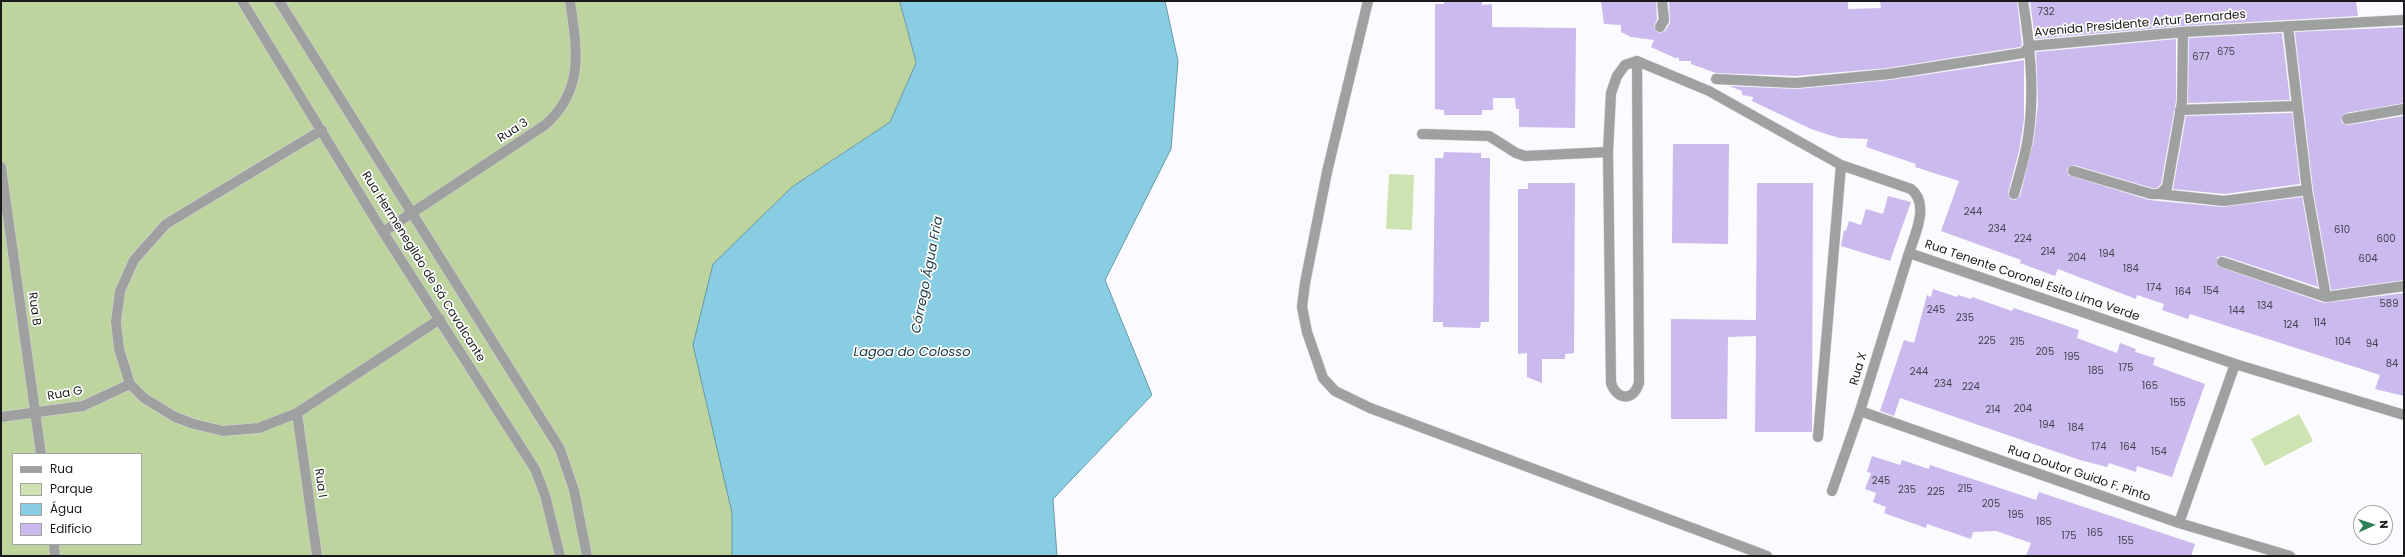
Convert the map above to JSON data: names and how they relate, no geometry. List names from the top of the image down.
{
  "streets": {
    "street": [
      "Avenida Presidente Artur Bernardes",
      "Rua 3",
      "Rua Hermenegildo de Sá Cavalcante",
      "Rua Tenente Coronel Esito Lima Verde",
      "Rua B",
      "Rua X",
      "Rua G",
      "Rua Doutor Guido F. Pinto",
      "Rua I"
    ]
  },
  "crossings": [
    ["Rua 3", "Rua Hermenegildo de Sá Cavalcante"],
    ["Rua Tenente Coronel Esito Lima Verde", "Rua X"],
    ["Rua B", "Rua G"],
    ["Rua X", "Rua Doutor Guido F. Pinto"]
  ],
  "water": ["Córrego Água Fria", "Lagoa do Colosso"],
  "house_numbers": [
    "732",
    "675",
    "677",
    "244",
    "234",
    "610",
    "224",
    "600",
    "214",
    "194",
    "204",
    "604",
    "184",
    "174",
    "154",
    "164",
    "589",
    "134",
    "245",
    "144",
    "235",
    "114",
    "124",
    "225",
    "215",
    "104",
    "94",
    "205",
    "195",
    "84",
    "175",
    "185",
    "244",
    "234",
    "165",
    "224",
    "155",
    "204",
    "214",
    "194",
    "184",
    "174",
    "164",
    "154",
    "245",
    "215",
    "235",
    "225",
    "205",
    "195",
    "185",
    "165",
    "175",
    "155"
  ],
  "legend": [
    "Rua",
    "Parque",
    "Água",
    "Edifício"
  ],
  "north": "right"
}
